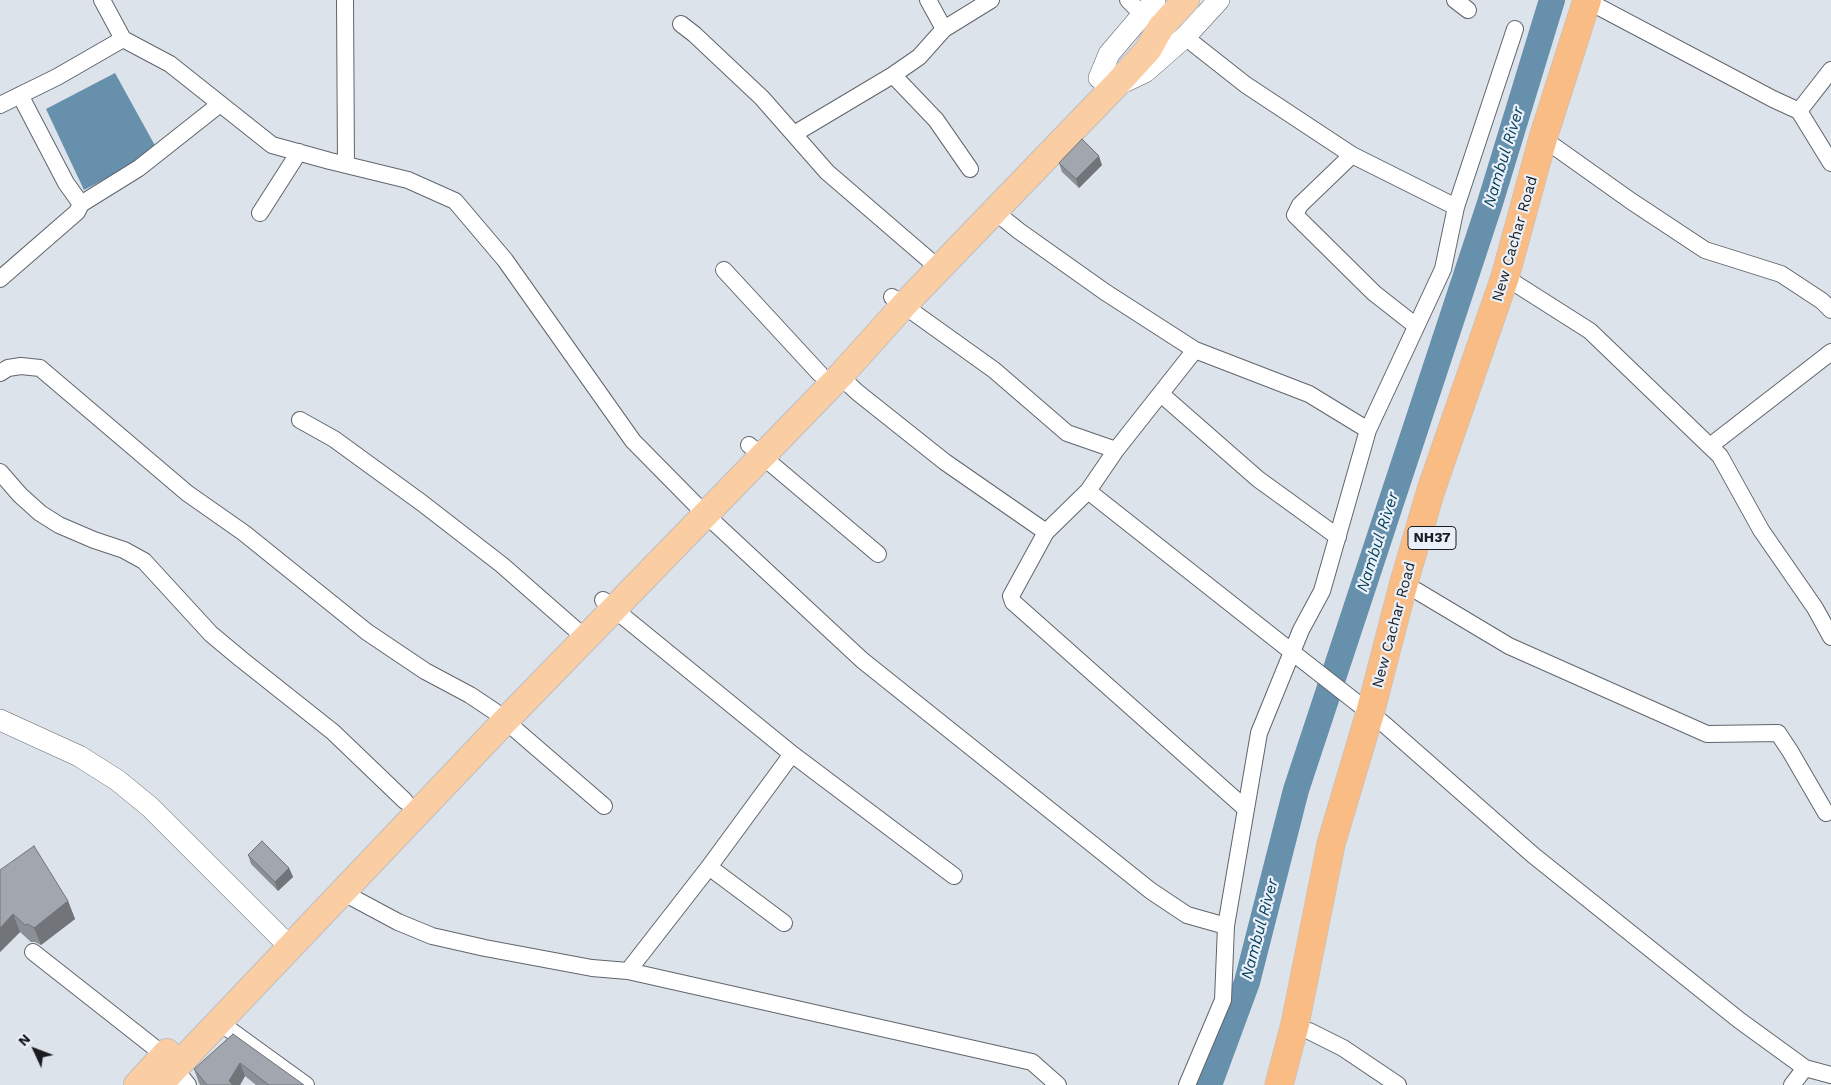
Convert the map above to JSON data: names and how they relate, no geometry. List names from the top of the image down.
{
  "streets": {
    "highway": ["New Cachar Road", "NH37"]
  },
  "water": ["Nambul River"],
  "north": "top left"
}
